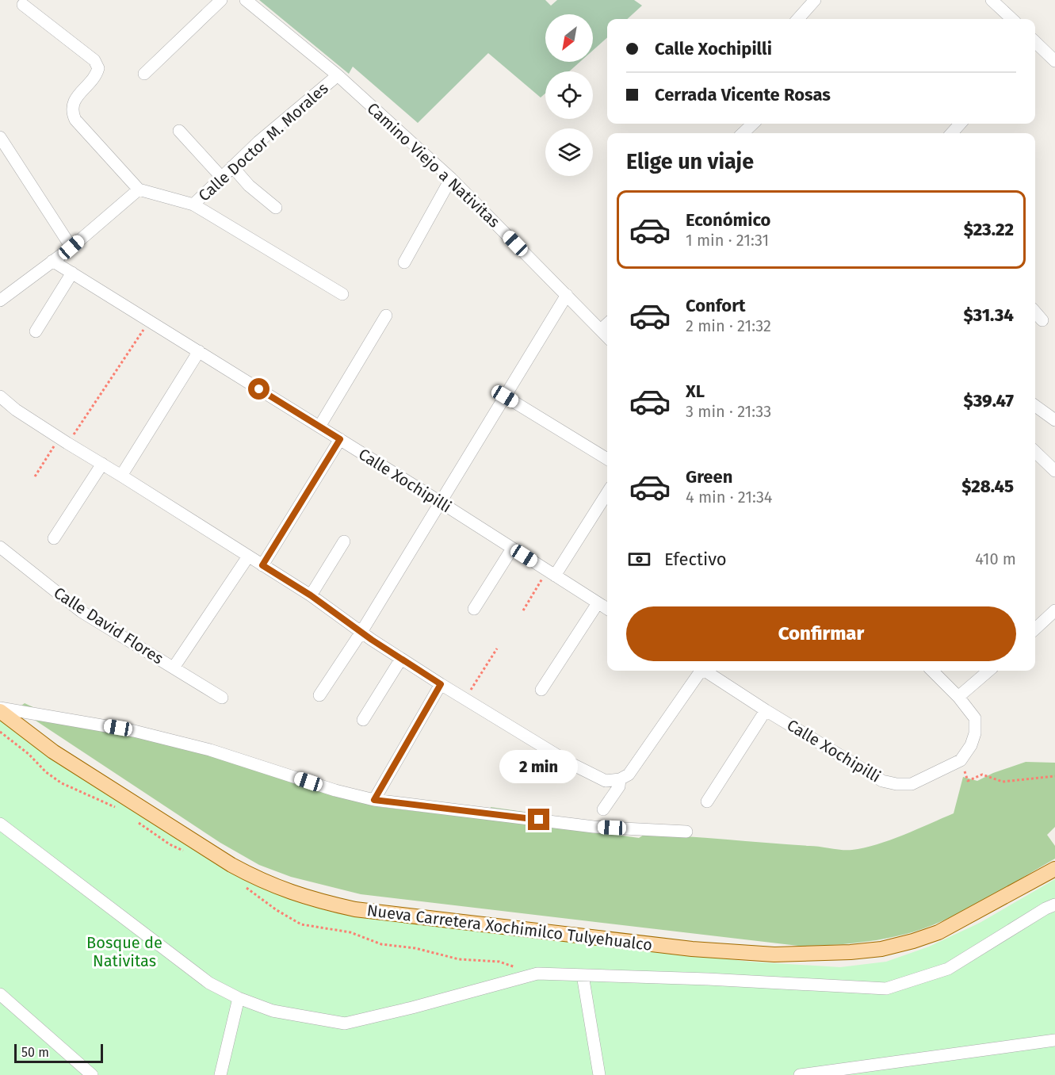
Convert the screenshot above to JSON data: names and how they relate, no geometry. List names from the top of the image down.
{
  "streets": {
    "main road": ["Nueva Carretera Xochimilco Tulyehualco"],
    "street": [
      "Calle Doctor M. Morales",
      "Camino Viejo a Nativitas",
      "Calle Xochipilli",
      "Calle David Flores"
    ]
  },
  "crossings": [
    ["Calle Doctor M. Morales", "Camino Viejo a Nativitas"]
  ],
  "parks": ["Bosque de Nativitas"],
  "scale_bar": "50 m",
  "north": "bottom left",
  "page": {
    "banner": ["Calle Xochipilli", "Cerrada Vicente Rosas"],
    "heading": "Elige un viaje",
    "list": [
      {
        "name": "Económico",
        "note": "1 min · 21:31",
        "value": "$23.22"
      },
      {
        "name": "Confort",
        "note": "2 min · 21:32",
        "value": "$31.34"
      },
      {
        "name": "XL",
        "note": "3 min · 21:33",
        "value": "$39.47"
      },
      {
        "name": "Green",
        "note": "4 min · 21:34",
        "value": "$28.45"
      }
    ],
    "pay": ["Efectivo", "410 m"],
    "buttons": "Confirmar",
    "bubble": "2 min",
    "scale": "50 m"
  }
}
